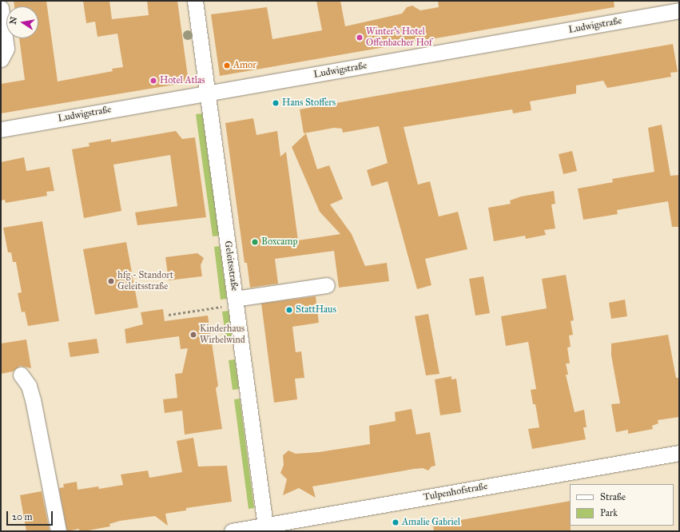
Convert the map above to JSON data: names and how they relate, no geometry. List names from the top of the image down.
{
  "streets": {
    "street": ["Ludwigstraße", "Geleitsstraße", "Tulpenhofstraße"]
  },
  "crossings": [
    ["Ludwigstraße", "Geleitsstraße"],
    ["Geleitsstraße", "Tulpenhofstraße"]
  ],
  "places": [
    "Winter's Hotel Offenbacher Hof",
    "Amor",
    "Hotel Atlas",
    "Hans Stoffers",
    "Boxcamp",
    "hfg - Standort Geleitsstraße",
    "StattHaus",
    "Kinderhaus Wirbelwind",
    "Amalie Gabriel"
  ],
  "legend": ["Straße", "Park"],
  "scale_bar": "20 m",
  "north": "left"
}
